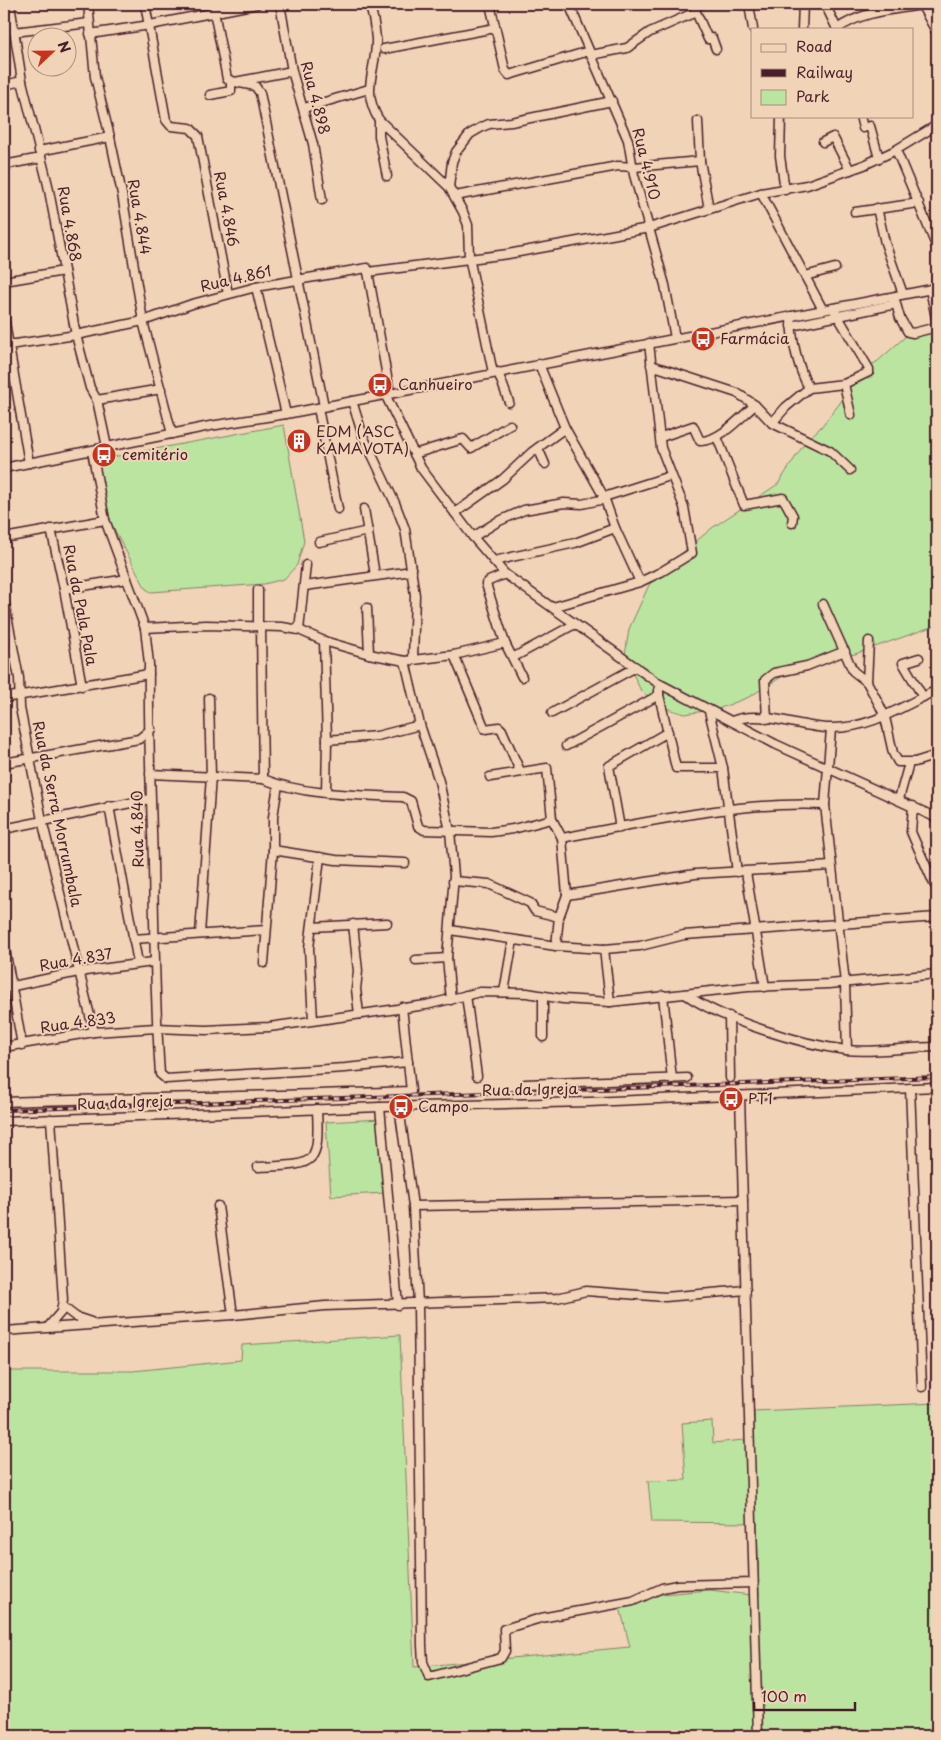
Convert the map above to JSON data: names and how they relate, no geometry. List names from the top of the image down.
{
  "streets": {
    "street": [
      "Rua 4.898",
      "Rua 4.910",
      "Rua 4.846",
      "Rua 4.844",
      "Rua 4.868",
      "Rua 4.861",
      "Rua da Pala Pala",
      "Rua da Serra Morrumbala",
      "Rua 4.840",
      "Rua 4.837",
      "Rua 4.833",
      "Rua da Igreja"
    ]
  },
  "crossings": [
    ["Rua 4.910", "Rua 4.861"],
    ["Rua 4.846", "Rua 4.861"],
    ["Rua 4.844", "Rua 4.861"],
    ["Rua 4.868", "Rua 4.861"],
    ["Rua da Serra Morrumbala", "Rua 4.837"],
    ["Rua da Serra Morrumbala", "Rua 4.833"],
    ["Rua 4.840", "Rua 4.837"],
    ["Rua 4.840", "Rua 4.833"],
    ["Rua 4.840", "Rua da Igreja"]
  ],
  "places": {
    "bus stop": [
      "Farmácia",
      "Canhueiro",
      "cemitério",
      "PT1",
      "Campo"
    ],
    "building": ["EDM (ASC KAMAVOTA)"]
  },
  "legend": ["Road", "Railway", "Park"],
  "scale_bar": "100 m",
  "north": "right"
}
